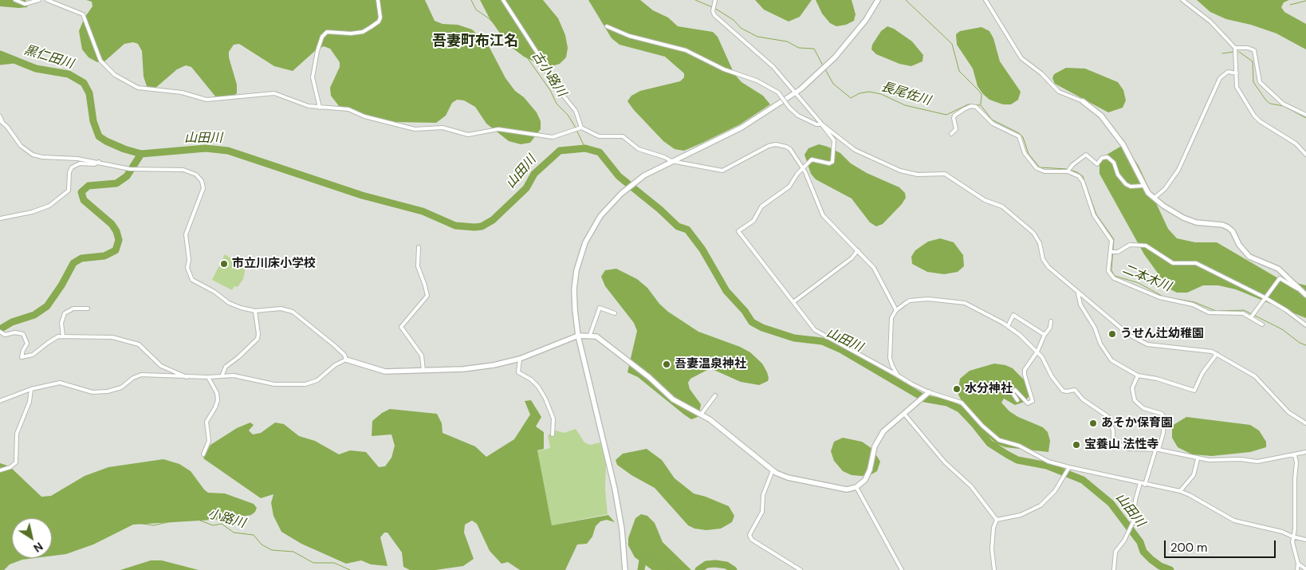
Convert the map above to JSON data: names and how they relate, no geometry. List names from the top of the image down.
{
  "districts": ["吾妻町布江名"],
  "water": [
    "黒仁田川",
    "古小路川",
    "長尾佐川",
    "山田川",
    "二本木川",
    "小路川"
  ],
  "places": [
    "市立川床小学校",
    "うせん辻幼稚園",
    "吾妻温泉神社",
    "水分神社",
    "あそか保育園",
    "宝養山 法性寺"
  ],
  "scale_bar": "200 m",
  "north": "bottom right"
}
